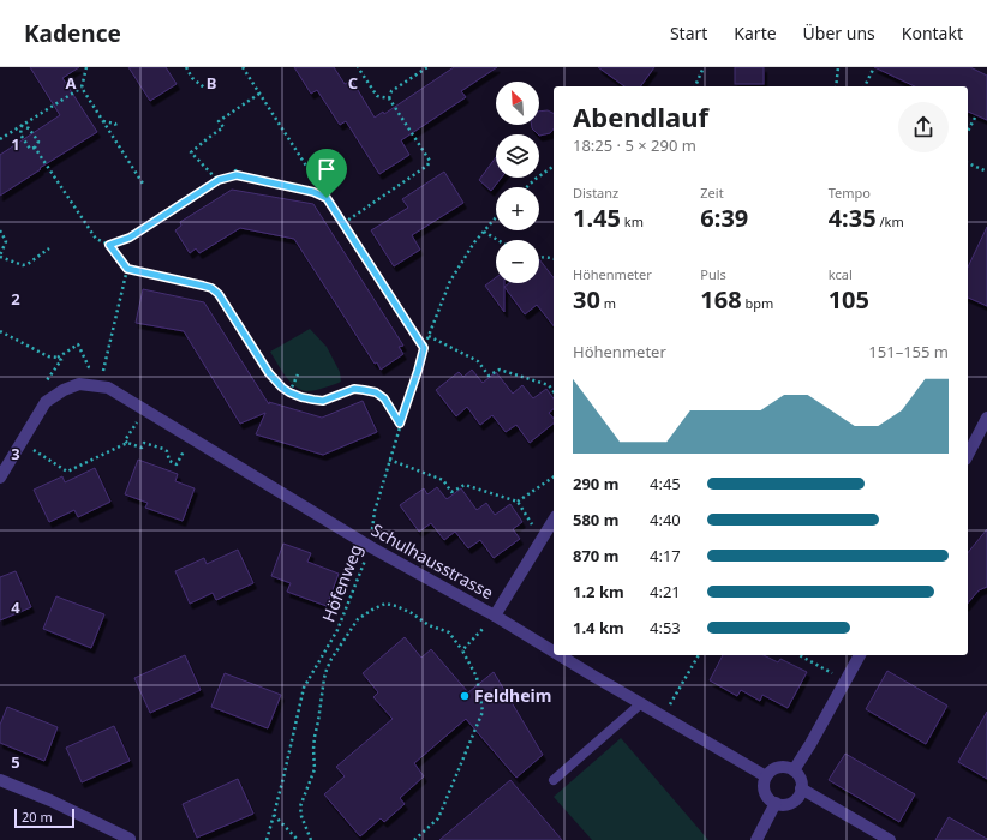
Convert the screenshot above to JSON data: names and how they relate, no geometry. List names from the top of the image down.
{
  "streets": {
    "street": ["Schulhausstrasse"],
    "path": ["Höfenweg"]
  },
  "crossings": [
    ["Schulhausstrasse", "Höfenweg"]
  ],
  "places": ["Feldheim"],
  "scale_bar": "20 m",
  "north": "top left",
  "page": {
    "header": "Kadence",
    "nav": [
      "Start",
      "Karte",
      "Über uns",
      "Kontakt"
    ],
    "map_buttons": ["+", "−"],
    "heading": ["Abendlauf", "18:25 · 5 × 290 m"],
    "stats": [
      ["Distanz", "1.45 km"],
      ["Zeit", "6:39"],
      ["Tempo", "4:35 /km"],
      ["Höhenmeter", "30 m"],
      ["Puls", "168 bpm"],
      ["kcal", "105"]
    ],
    "chart": ["Höhenmeter", "151–155 m"],
    "list": [
      {
        "name": "290 m",
        "note": "4:45"
      },
      {
        "name": "580 m",
        "note": "4:40"
      },
      {
        "name": "870 m",
        "note": "4:17"
      },
      {
        "name": "1.2 km",
        "note": "4:21"
      },
      {
        "name": "1.4 km",
        "note": "4:53"
      }
    ],
    "scale": "20 m"
  },
  "grid": {
    "columns": ["A", "B", "C"],
    "rows": [
      "1",
      "2",
      "3",
      "4",
      "5"
    ]
  }
}
